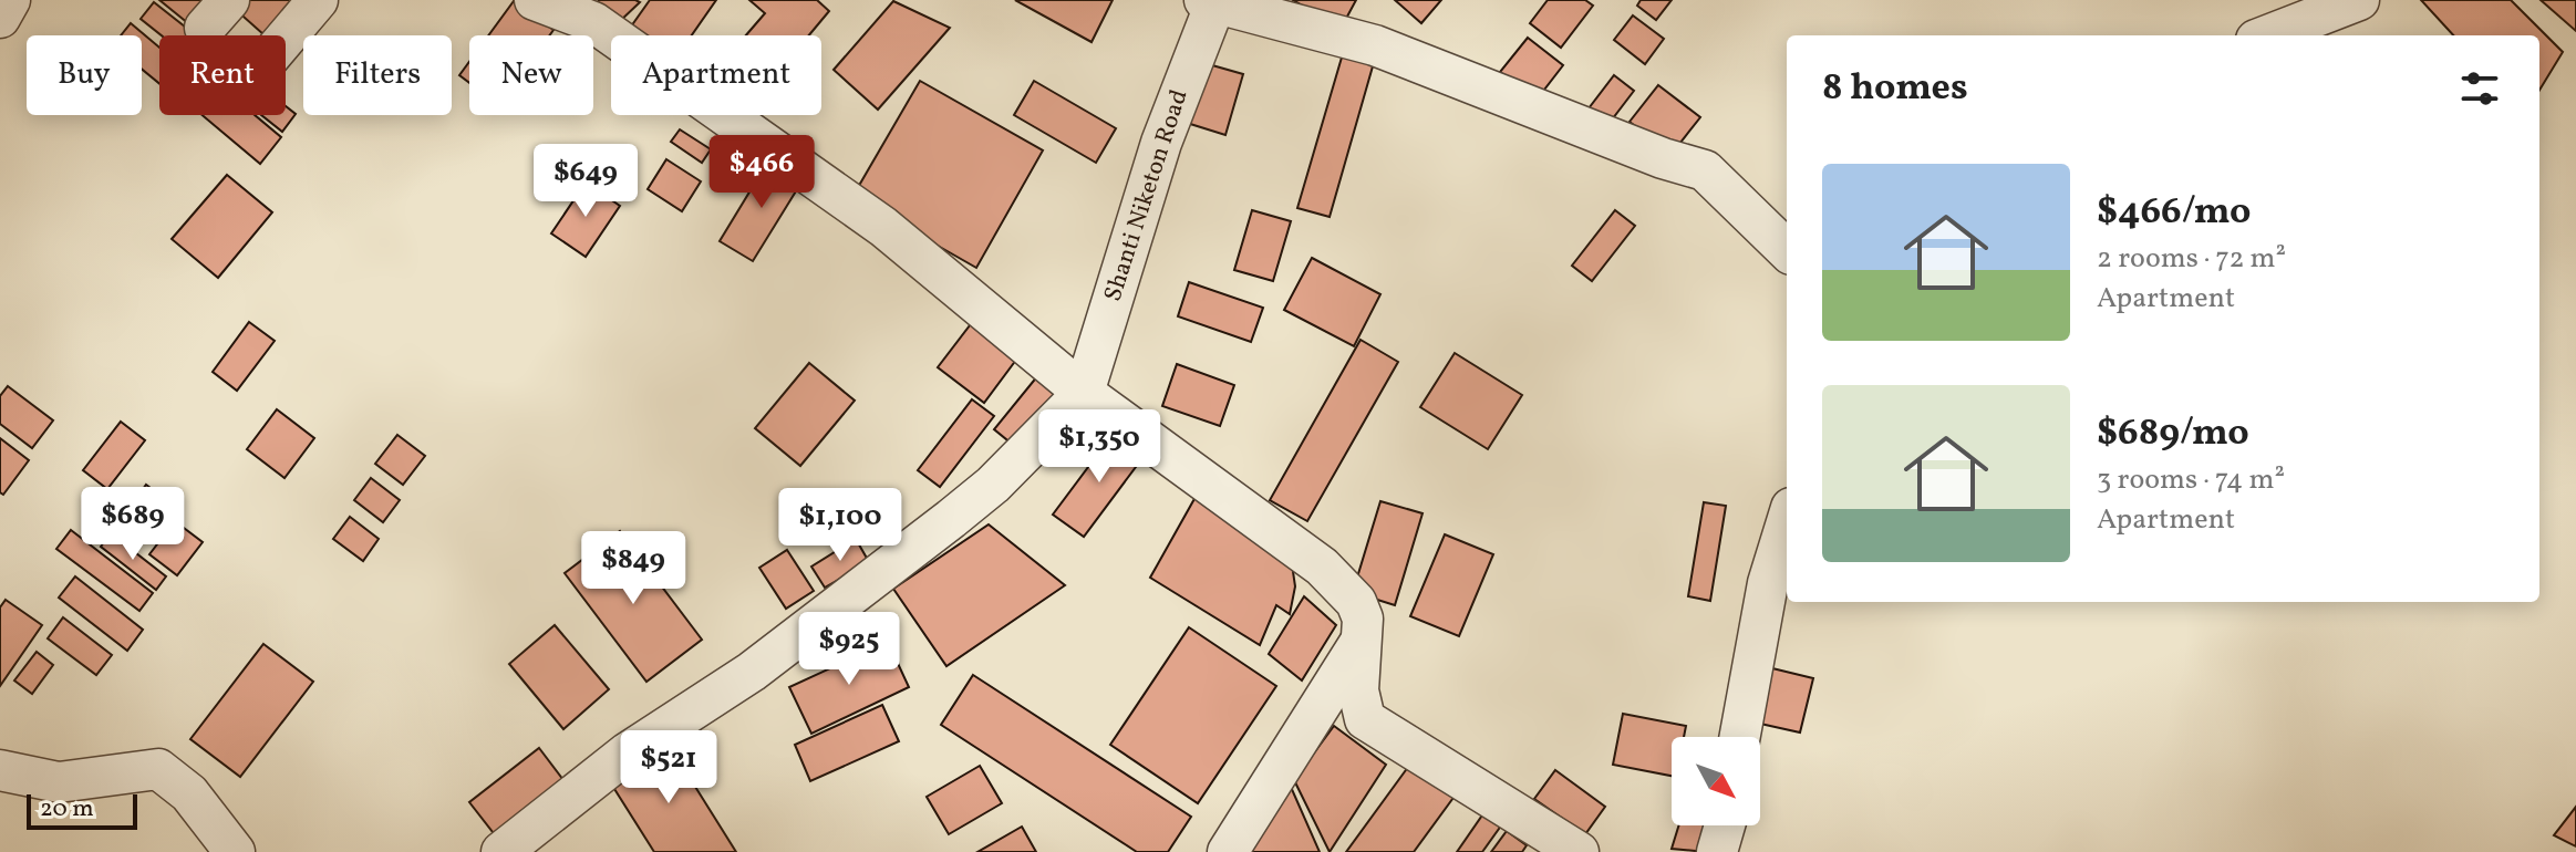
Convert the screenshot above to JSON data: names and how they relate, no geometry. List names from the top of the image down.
{
  "streets": {
    "street": ["Shanti Niketon Road"]
  },
  "scale_bar": "20 m",
  "north": "bottom right",
  "page": {
    "chip": [
      "Buy",
      "Rent",
      "Filters",
      "New",
      "Apartment"
    ],
    "heading": "8 homes",
    "price": [
      "$466",
      "$649",
      "$1,350",
      "$689",
      "$1,100",
      "$849",
      "$925",
      "$521"
    ],
    "list": [
      {
        "name": "$466/mo",
        "note": "2 rooms · 72 m² · Apartment"
      },
      {
        "name": "$689/mo",
        "note": "3 rooms · 74 m² · Apartment"
      }
    ],
    "scale": "20 m"
  }
}
